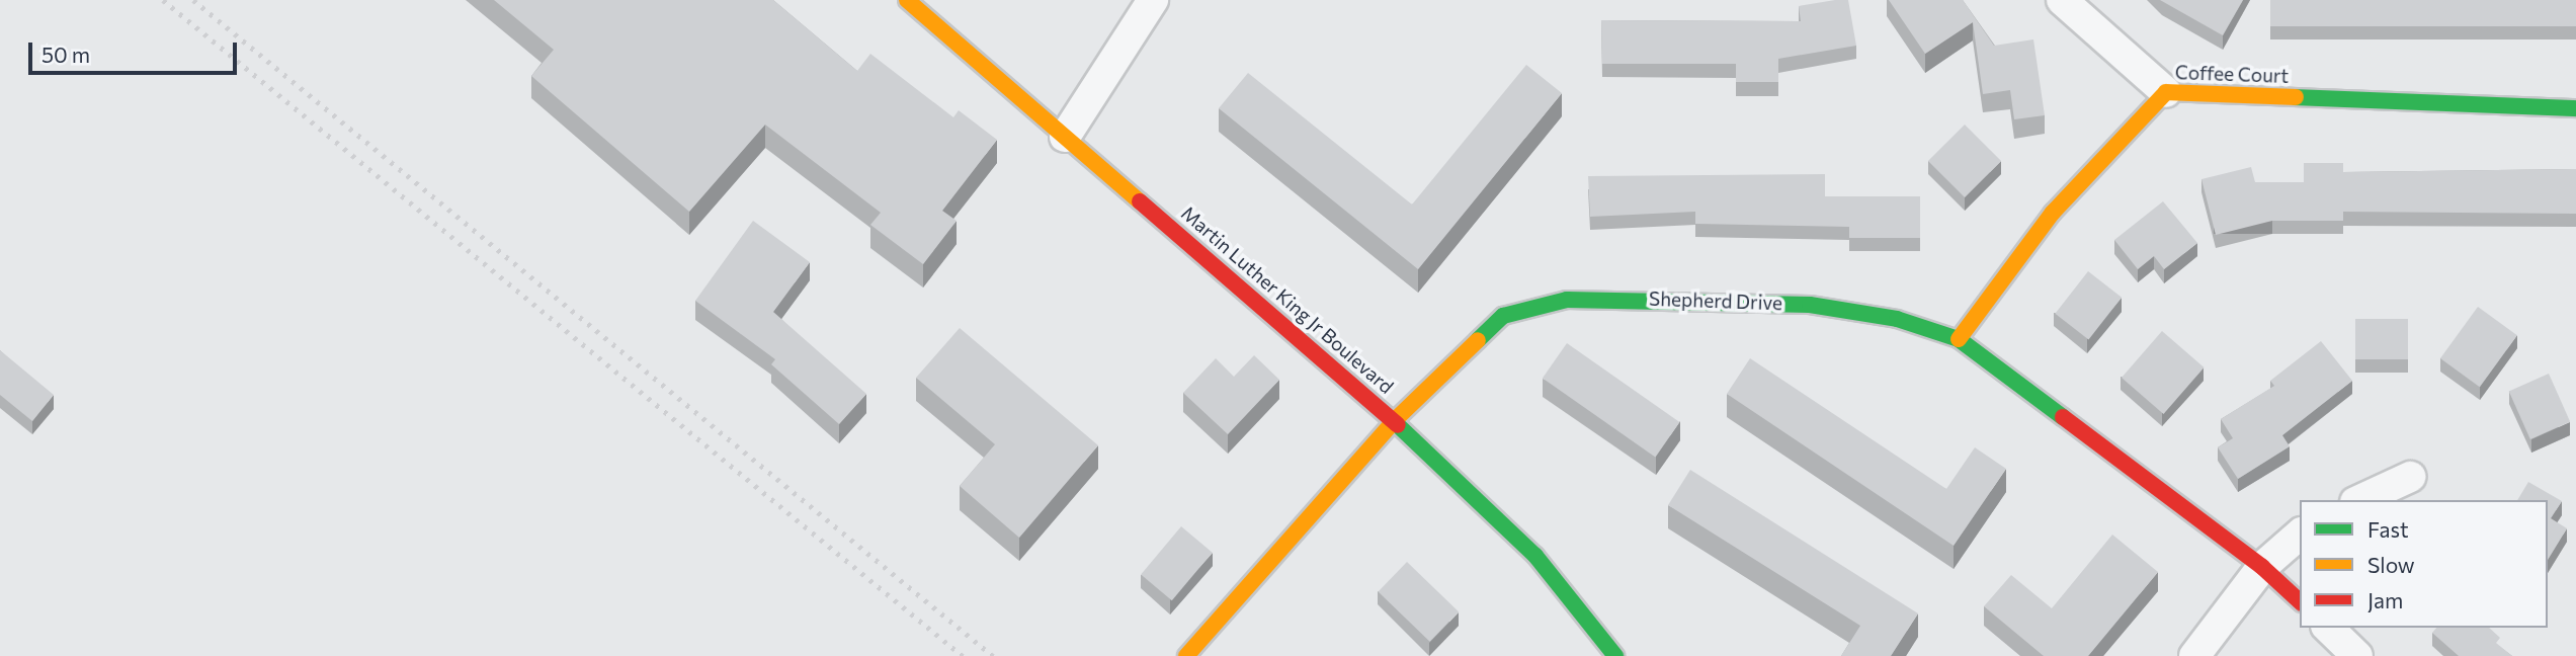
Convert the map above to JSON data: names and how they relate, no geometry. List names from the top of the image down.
{
  "streets": {
    "street": ["Coffee Court", "Martin Luther King Jr Boulevard", "Shepherd Drive"]
  },
  "crossings": [
    ["Coffee Court", "Shepherd Drive"],
    ["Martin Luther King Jr Boulevard", "Shepherd Drive"]
  ],
  "legend": ["Fast", "Slow", "Jam"],
  "scale_bar": "50 m"
}
